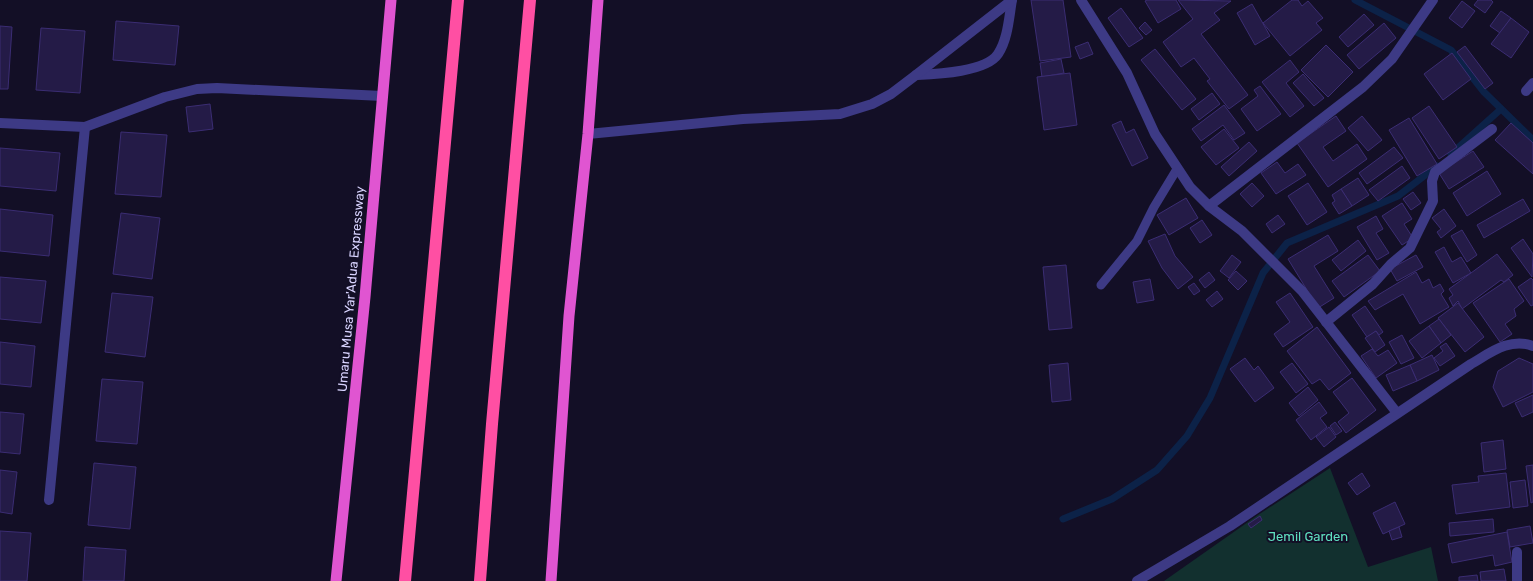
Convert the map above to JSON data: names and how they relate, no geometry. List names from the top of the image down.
{
  "streets": {
    "highway": ["Umaru Musa Yar'Adua Expressway"]
  },
  "parks": ["Jemil Garden"]
}
